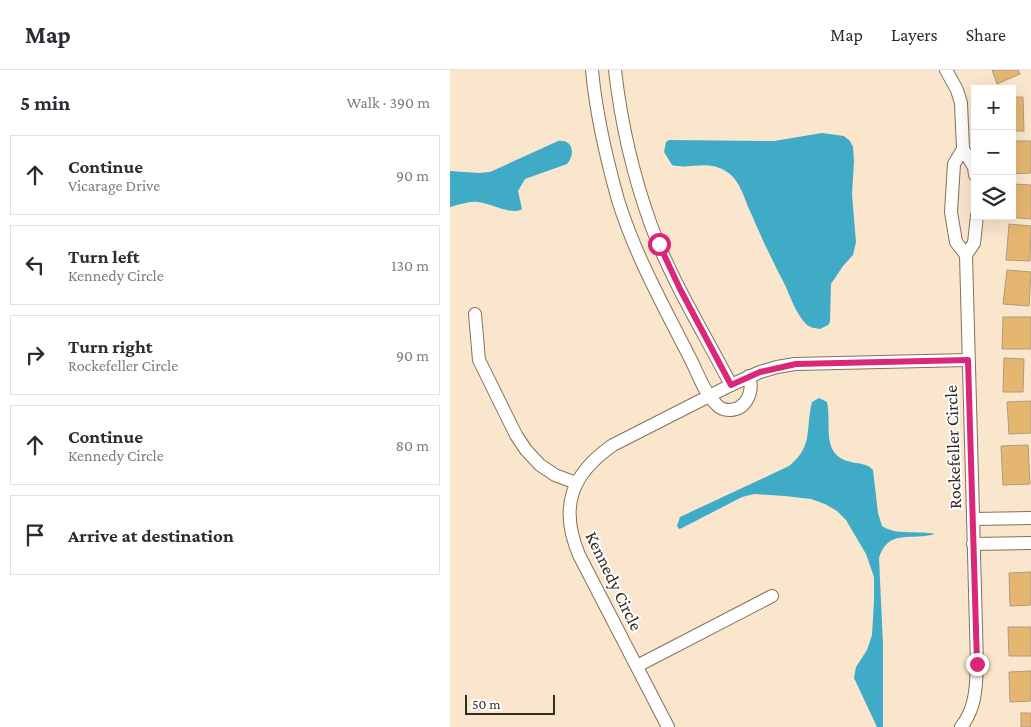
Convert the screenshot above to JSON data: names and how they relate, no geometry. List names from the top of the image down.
{
  "streets": {
    "street": ["Rockefeller Circle", "Kennedy Circle"]
  },
  "crossings": [
    ["Rockefeller Circle", "Kennedy Circle"]
  ],
  "scale_bar": "50 m",
  "page": {
    "header": "Map",
    "nav": ["Map", "Layers", "Share"],
    "heading": ["5 min", "Walk · 390 m"],
    "map_buttons": ["+", "−"],
    "list": [
      ["Continue", "Vicarage Drive", "90 m"],
      ["Turn left", "Kennedy Circle", "130 m"],
      ["Turn right", "Rockefeller Circle", "90 m"],
      ["Continue", "Kennedy Circle", "80 m"],
      "Arrive at destination"
    ],
    "scale": "50 m"
  }
}
